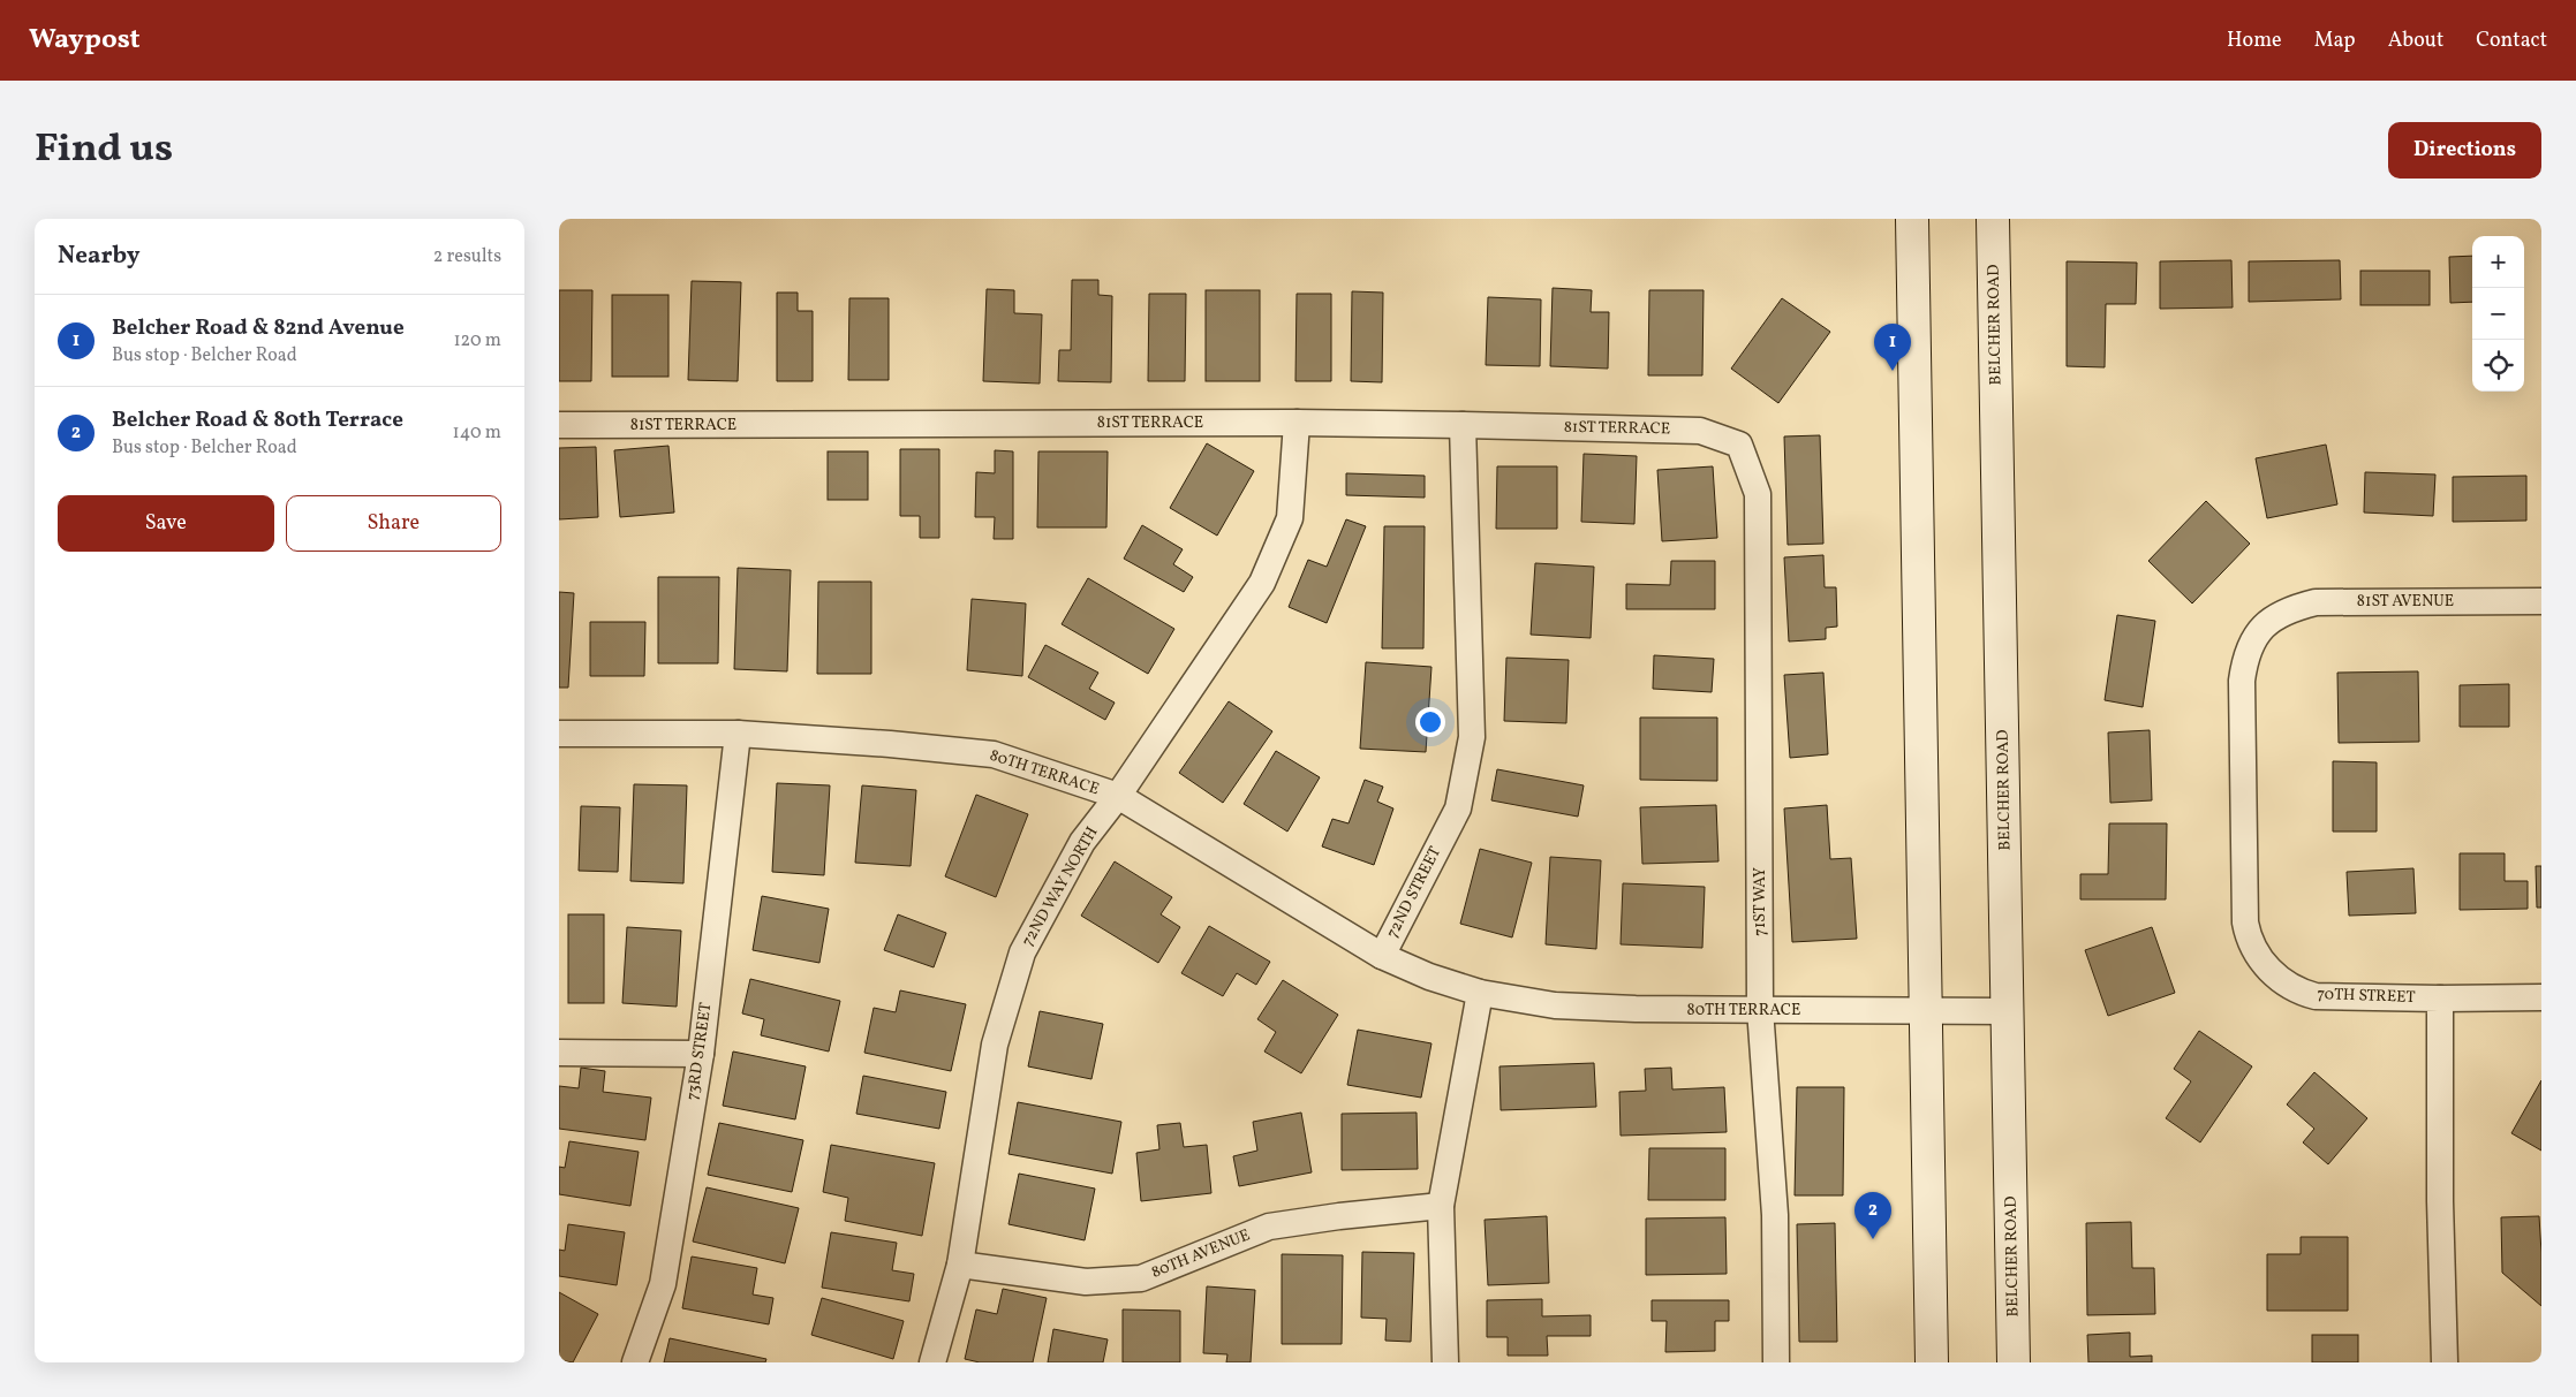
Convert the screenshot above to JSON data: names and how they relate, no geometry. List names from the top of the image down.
{
  "streets": {
    "main road": ["BELCHER ROAD"],
    "street": [
      "81ST TERRACE",
      "81ST AVENUE",
      "80TH TERRACE",
      "72ND WAY NORTH",
      "72ND STREET",
      "71ST WAY",
      "70TH STREET",
      "73RD STREET",
      "80TH AVENUE"
    ]
  },
  "crossings": [
    ["BELCHER ROAD", "80TH TERRACE"],
    ["81ST TERRACE", "72ND WAY NORTH"],
    ["81ST TERRACE", "72ND STREET"],
    ["81ST TERRACE", "71ST WAY"],
    ["81ST AVENUE", "70TH STREET"],
    ["80TH TERRACE", "72ND WAY NORTH"],
    ["80TH TERRACE", "72ND STREET"],
    ["80TH TERRACE", "71ST WAY"],
    ["80TH TERRACE", "73RD STREET"],
    ["72ND WAY NORTH", "80TH AVENUE"]
  ],
  "page": {
    "header": "Waypost",
    "nav": [
      "Home",
      "Map",
      "About",
      "Contact"
    ],
    "title": "Find us",
    "buttons": [
      "Directions",
      ["Save", "Share"]
    ],
    "heading": ["Nearby", "2 results"],
    "map_buttons": ["+", "−"],
    "list": [
      {
        "mark": "1",
        "name": "Belcher Road & 82nd Avenue",
        "note": "Bus stop · Belcher Road",
        "value": "120 m"
      },
      {
        "mark": "2",
        "name": "Belcher Road & 80th Terrace",
        "note": "Bus stop · Belcher Road",
        "value": "140 m"
      }
    ],
    "pins": ["1", "2"]
  }
}
